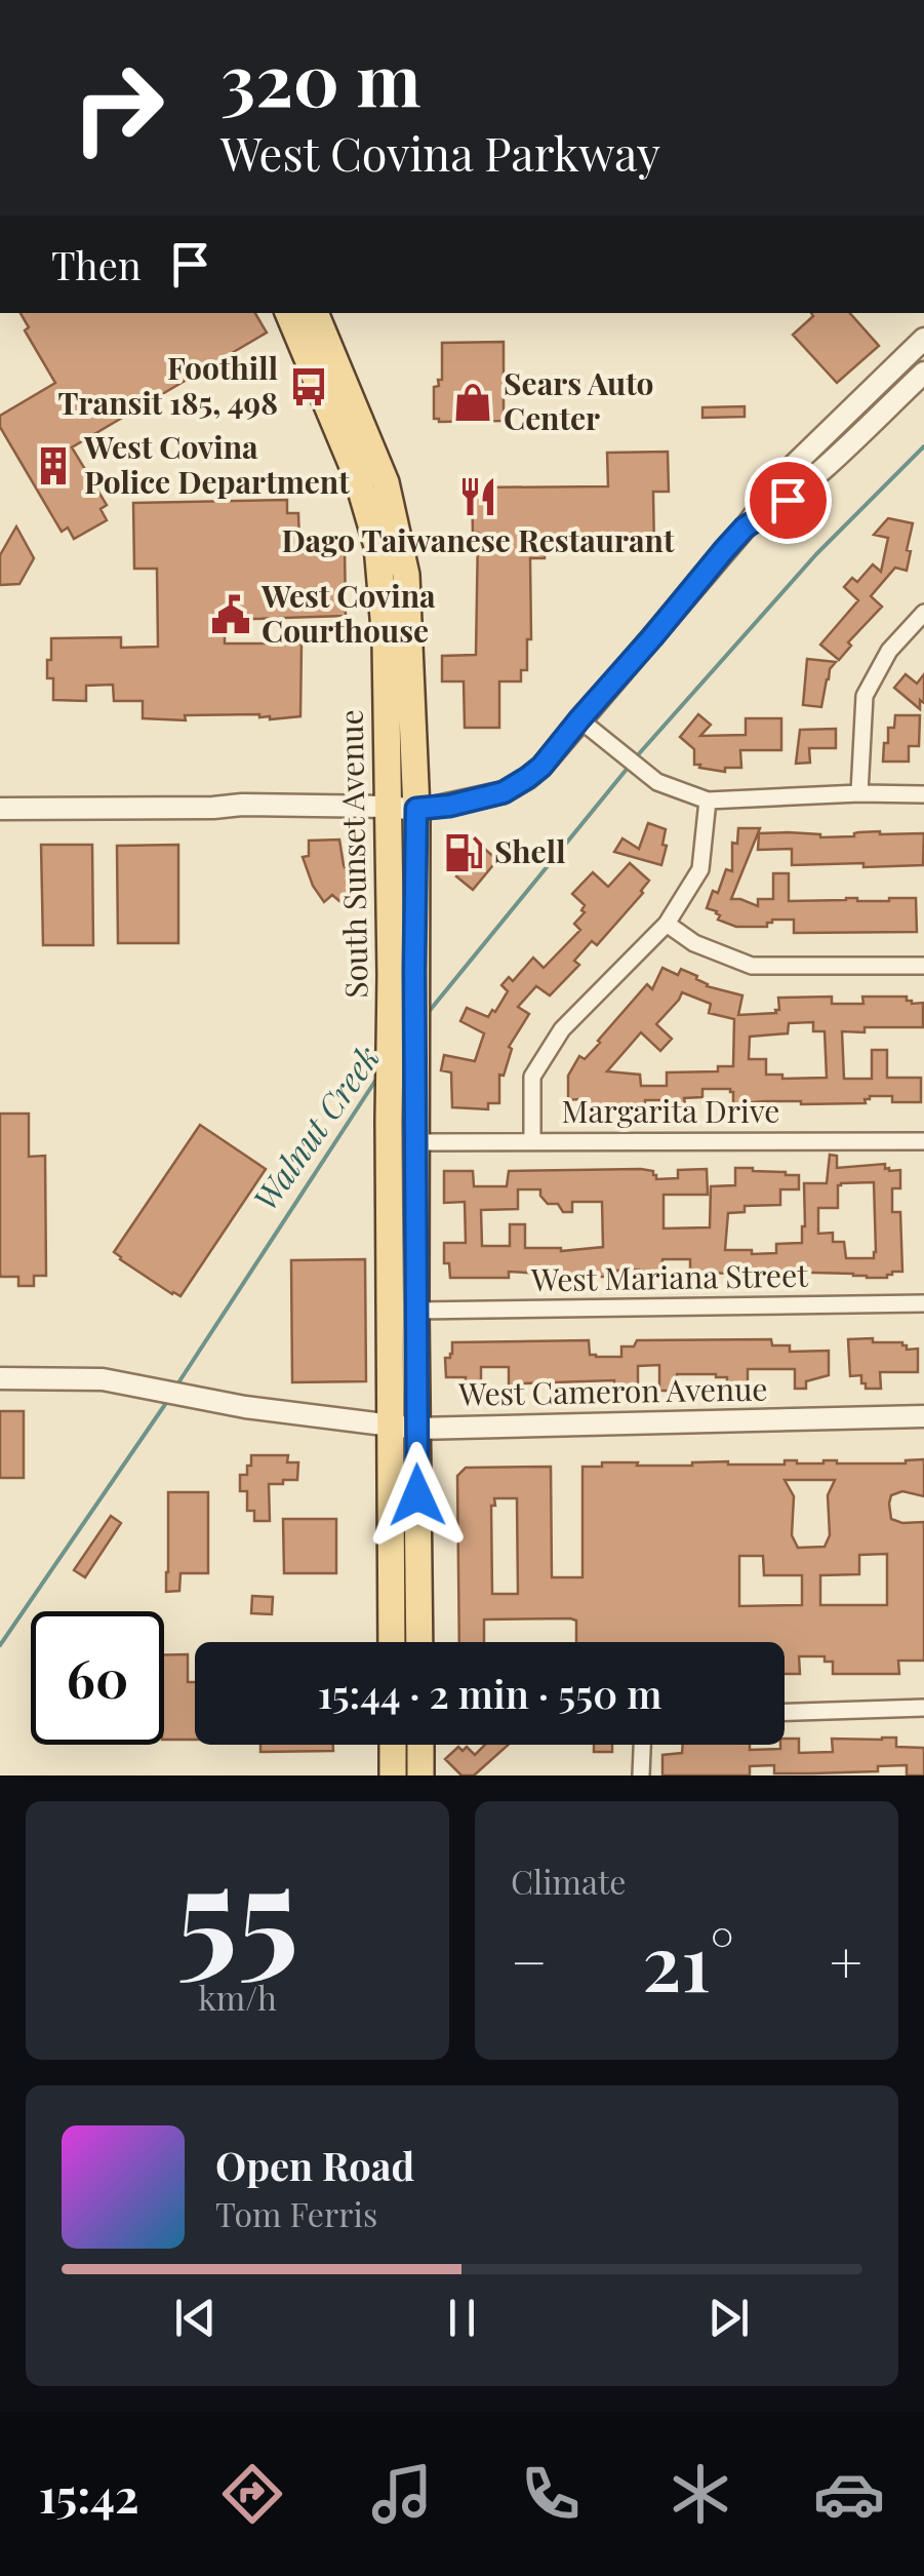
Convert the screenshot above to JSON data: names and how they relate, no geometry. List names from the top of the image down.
{
  "streets": {
    "main road": ["South Sunset Avenue"],
    "street": ["Margarita Drive", "West Mariana Street", "West Cameron Avenue"]
  },
  "crossings": [
    ["South Sunset Avenue", "Margarita Drive"],
    ["South Sunset Avenue", "West Mariana Street"],
    ["South Sunset Avenue", "West Cameron Avenue"]
  ],
  "water": ["Walnut Creek"],
  "places": {
    "bus stop": ["Foothill Transit 185, 498"],
    "shop": ["Sears Auto Center"],
    "building": ["West Covina Police Department"],
    "restaurant": ["Dago Taiwanese Restaurant"],
    "public building": ["West Covina Courthouse"],
    "fuel station": ["Shell"]
  },
  "page": {
    "turn": ["320 m", "West Covina Parkway"],
    "then": "Then",
    "limit": "60",
    "trip": "15:44 · 2 min · 550 m",
    "tile": [
      ["55", "km/h"],
      "Climate"
    ],
    "heat": ["−", "21°", "+"],
    "song": ["Open Road", "Tom Ferris"],
    "tabs": "15:42"
  }
}
